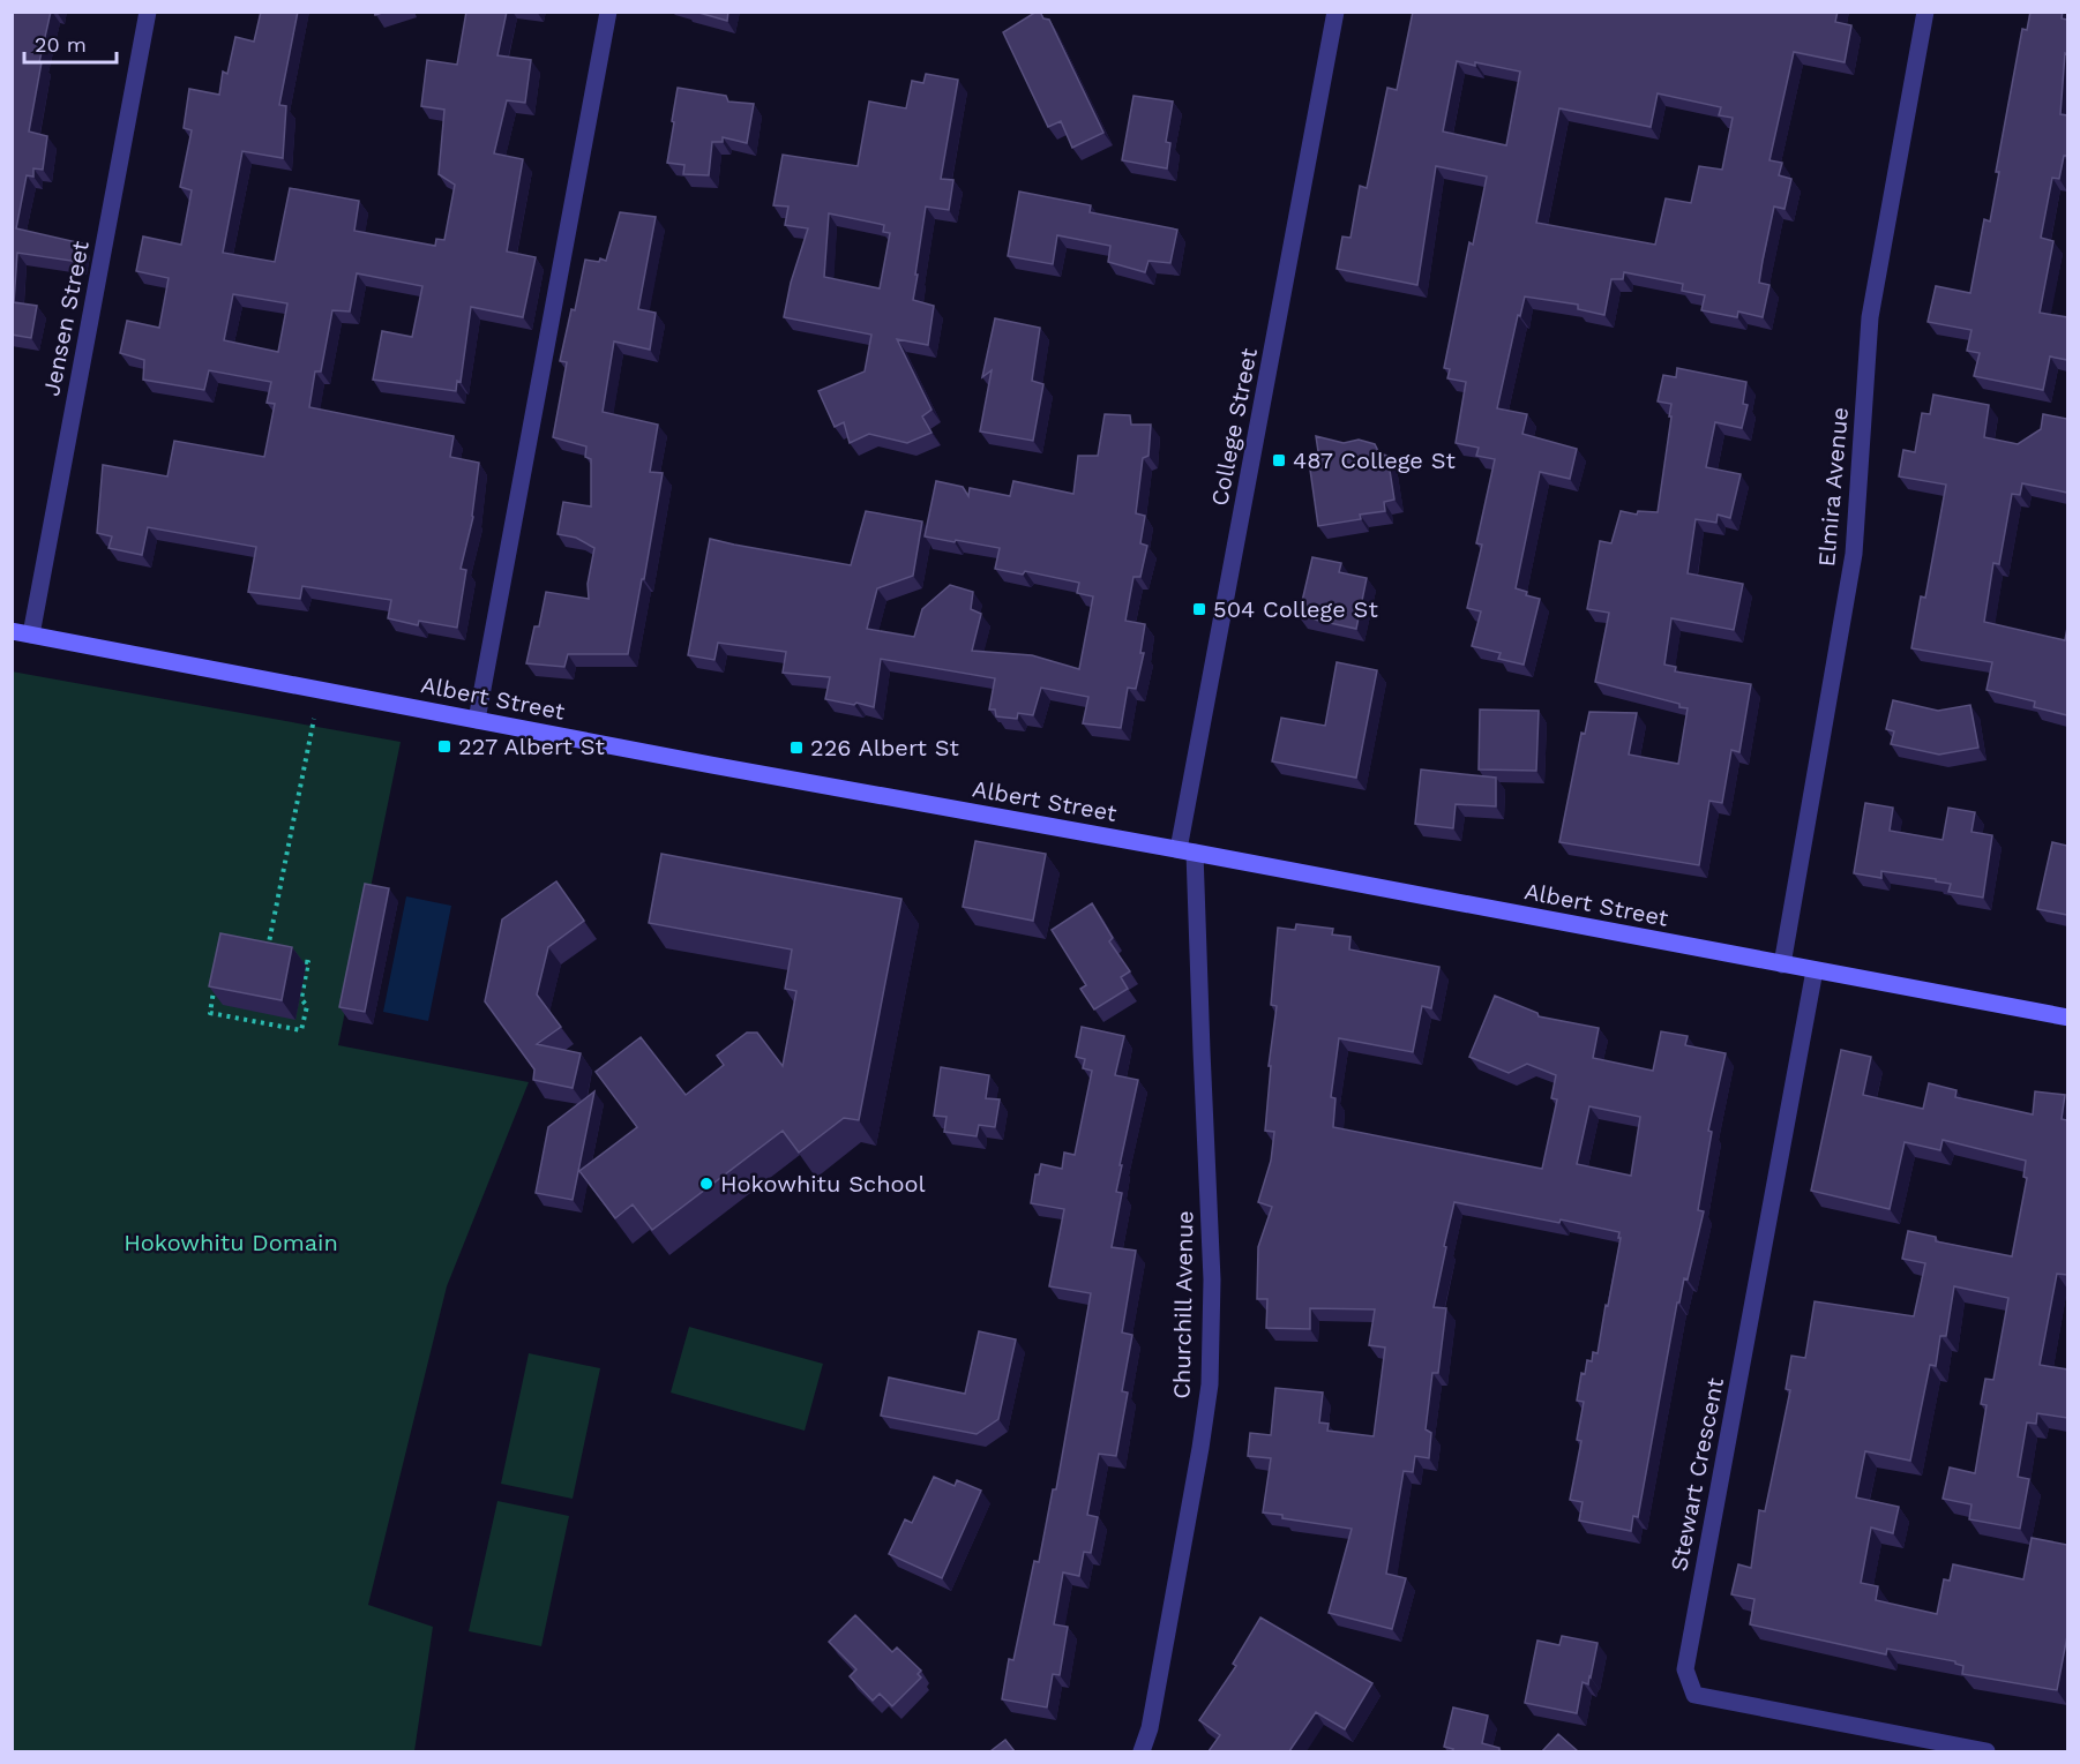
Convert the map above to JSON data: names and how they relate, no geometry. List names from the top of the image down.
{
  "streets": {
    "main road": ["Albert Street"],
    "street": [
      "Jensen Street",
      "College Street",
      "Elmira Avenue",
      "Churchill Avenue",
      "Stewart Crescent"
    ]
  },
  "crossings": [
    ["Jensen Street", "Albert Street"],
    ["College Street", "Albert Street"],
    ["College Street", "Churchill Avenue"],
    ["Elmira Avenue", "Albert Street"],
    ["Albert Street", "Churchill Avenue"],
    ["Albert Street", "Stewart Crescent"]
  ],
  "parks": ["Hokowhitu Domain"],
  "places": {
    "transit": [
      "487 College St",
      "504 College St",
      "227 Albert St",
      "226 Albert St"
    ],
    "other": ["Hokowhitu School"]
  },
  "scale_bar": "20 m"
}
